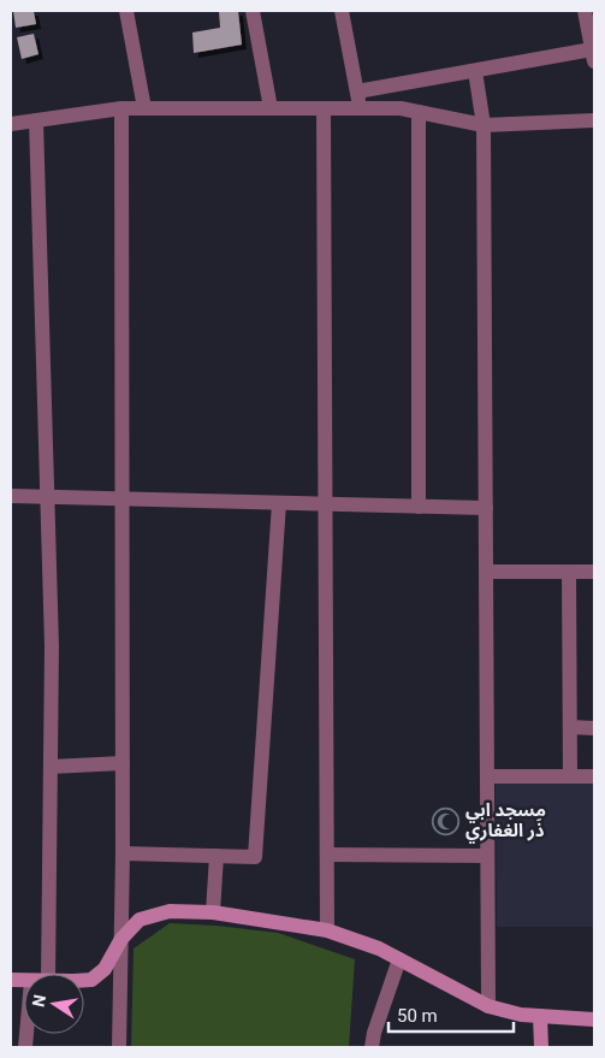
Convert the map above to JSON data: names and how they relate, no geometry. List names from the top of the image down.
{
  "places": {
    "mosque": ["مسجد ابي ذَر الغفاري"]
  },
  "scale_bar": "50 m",
  "north": "left"
}
